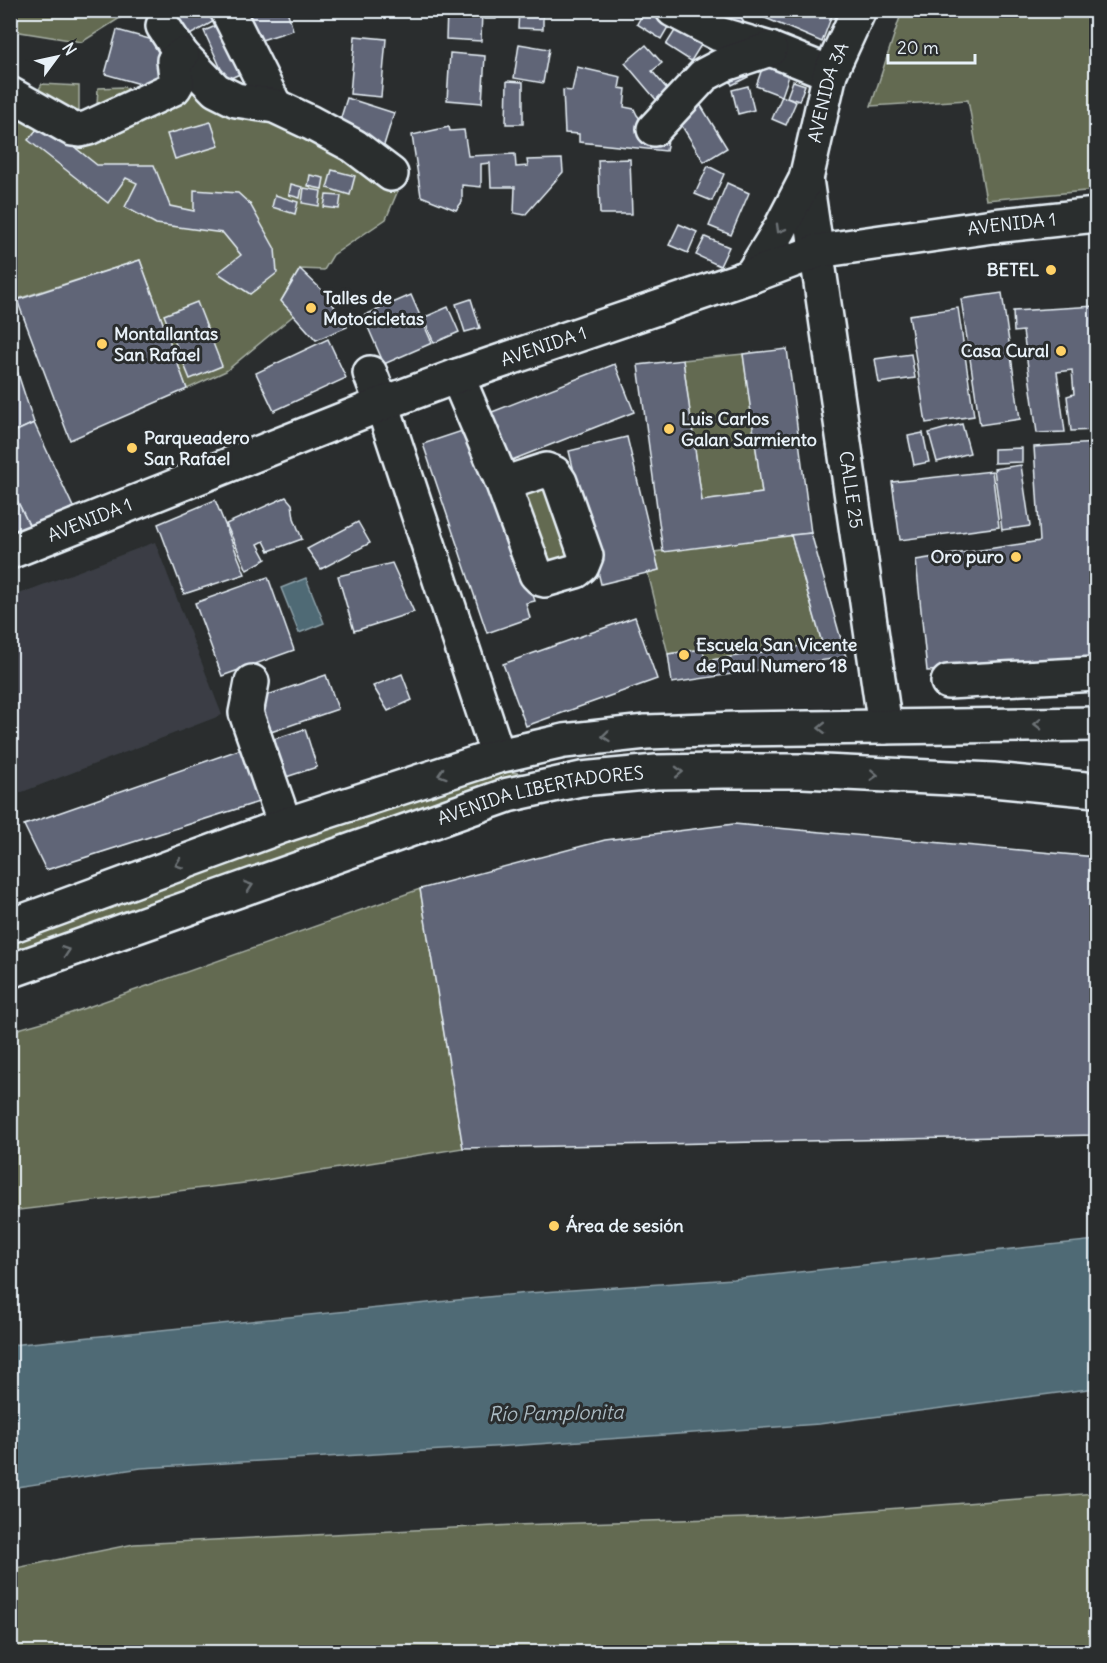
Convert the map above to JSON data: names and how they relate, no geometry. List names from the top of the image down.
{
  "streets": {
    "street": [
      "AVENIDA 3A",
      "AVENIDA 1",
      "CALLE 25",
      "AVENIDA LIBERTADORES"
    ]
  },
  "crossings": [
    ["AVENIDA 3A", "AVENIDA 1"],
    ["AVENIDA 3A", "CALLE 25"],
    ["AVENIDA 1", "CALLE 25"]
  ],
  "water": ["Río Pamplonita"],
  "places": [
    "BETEL",
    "Talles de Motocicletas",
    "Montallantas San Rafael",
    "Casa Cural",
    "Luis Carlos Galan Sarmiento",
    "Parqueadero San Rafael",
    "Oro puro",
    "Escuela San Vicente de Paul Numero 18",
    "Área de sesión"
  ],
  "scale_bar": "20 m",
  "north": "top right"
}
